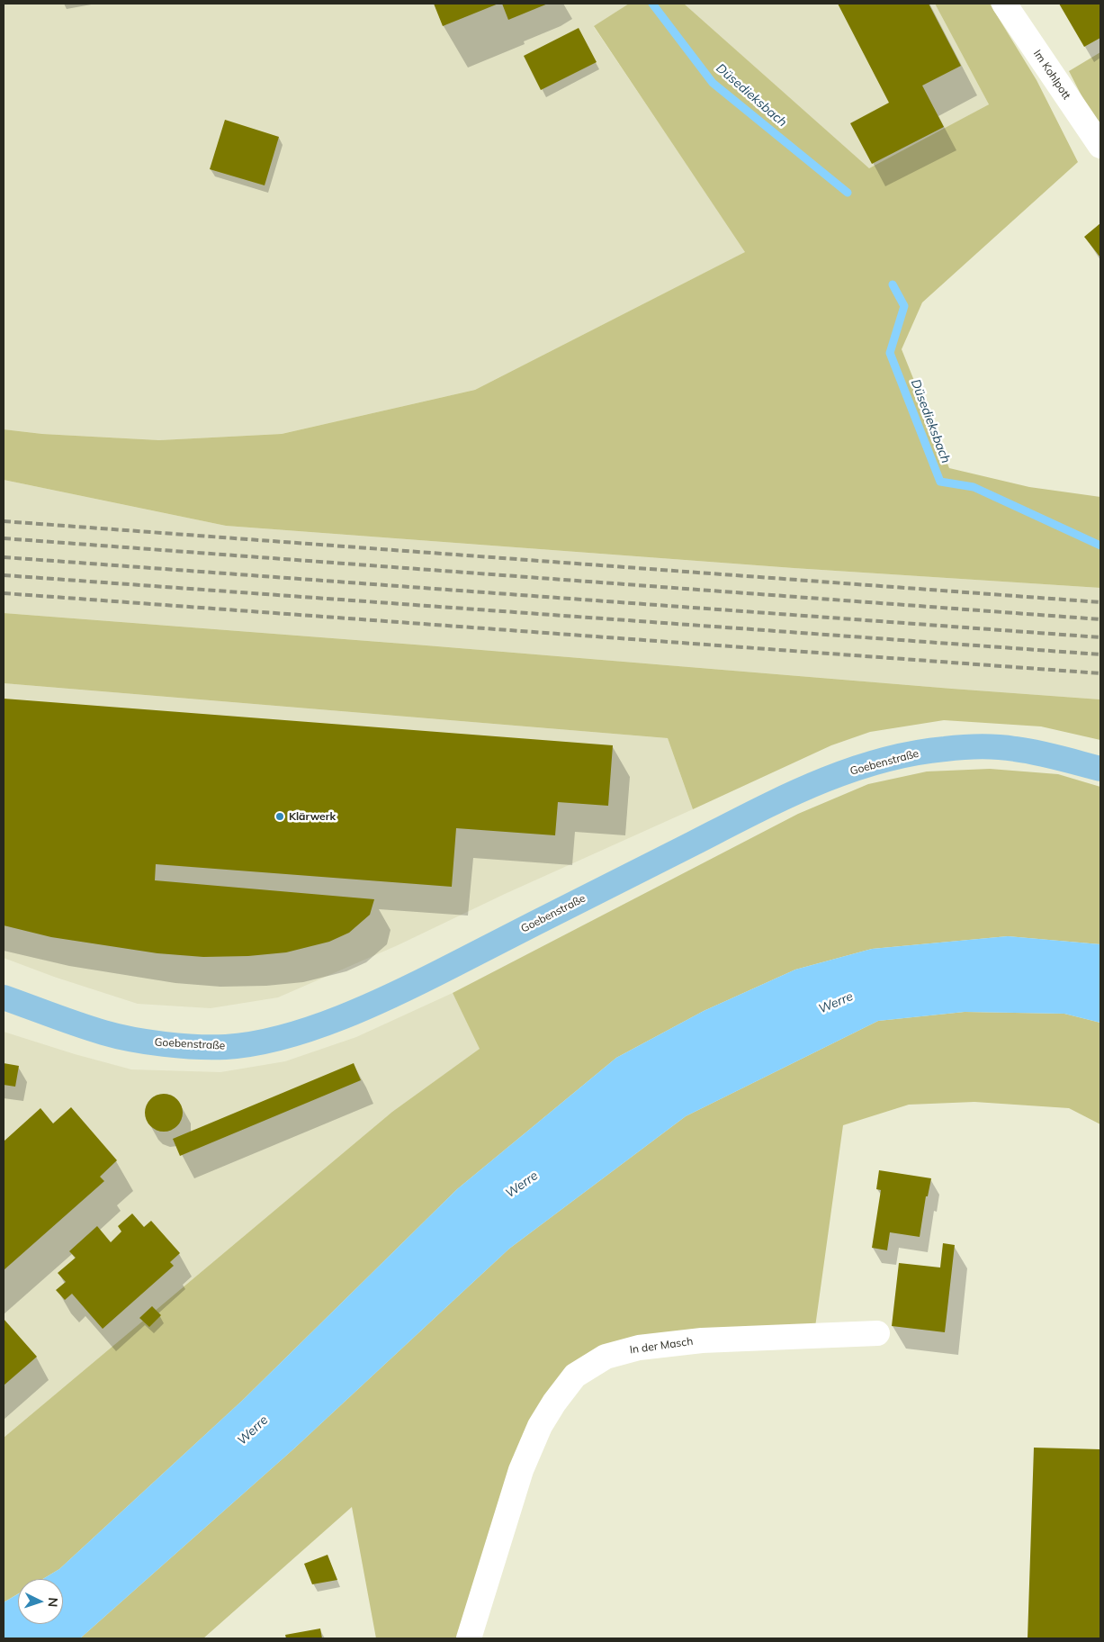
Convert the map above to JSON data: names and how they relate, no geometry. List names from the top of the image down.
{
  "streets": {
    "main road": ["Goebenstraße"],
    "street": ["Im Kohlpott", "In der Masch"]
  },
  "water": ["Düsedieksbach", "Werre"],
  "places": ["Klärwerk"],
  "north": "right"
}
